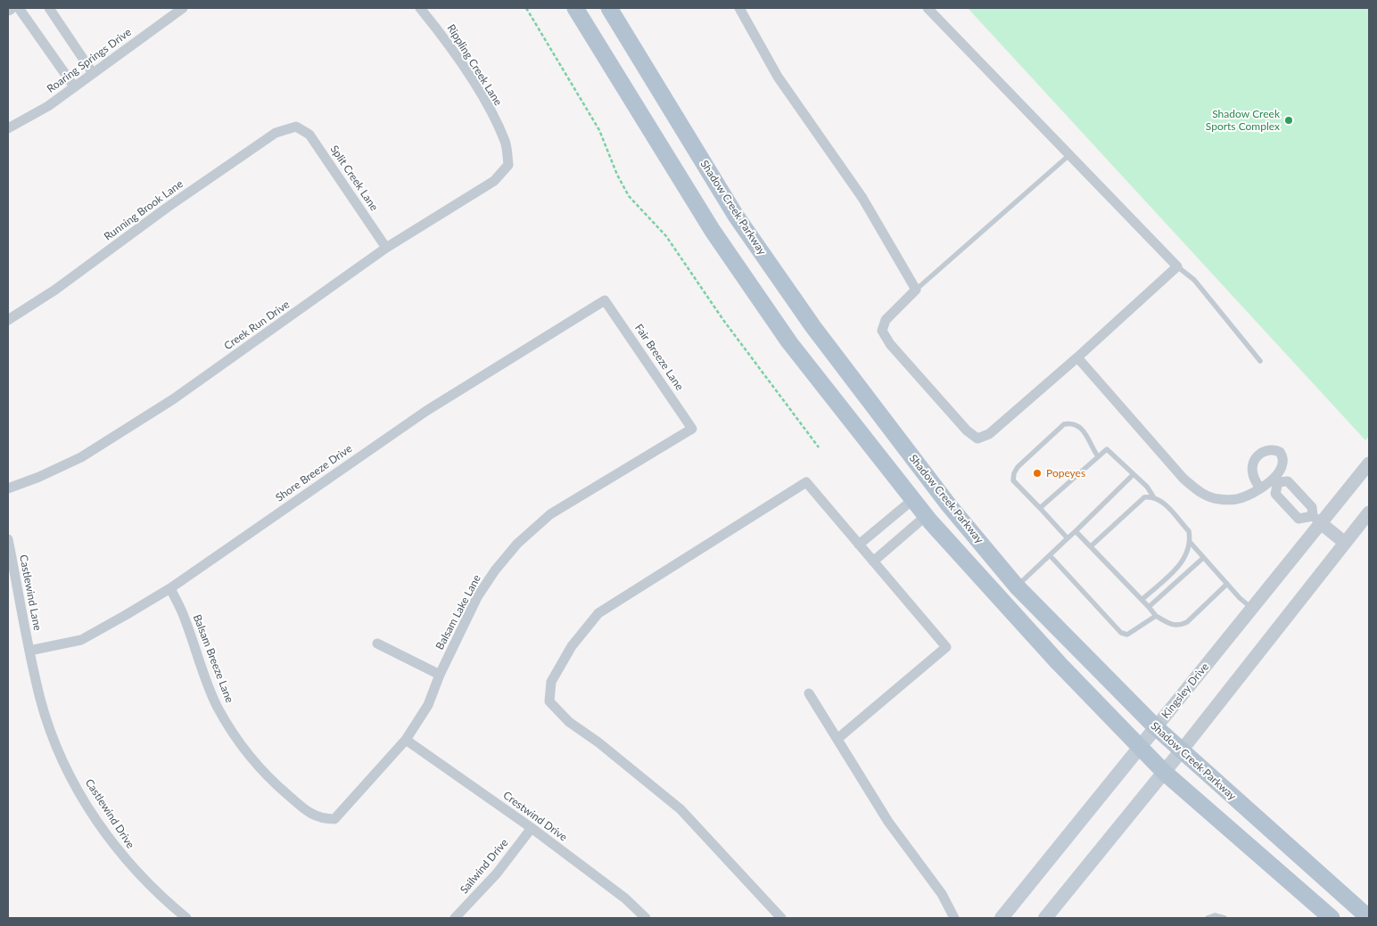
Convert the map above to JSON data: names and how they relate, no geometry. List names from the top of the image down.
{
  "streets": {
    "main road": ["Shadow Creek Parkway", "Kingsley Drive"],
    "street": [
      "Roaring Springs Drive",
      "Rippling Creek Lane",
      "Split Creek Lane",
      "Running Brook Lane",
      "Creek Run Drive",
      "Fair Breeze Lane",
      "Shore Breeze Drive",
      "Castlewind Lane",
      "Balsam Lake Lane",
      "Balsam Breeze Lane",
      "Castlewind Drive",
      "Crestwind Drive",
      "Sailwind Drive"
    ]
  },
  "crossings": [
    ["Rippling Creek Lane", "Creek Run Drive"],
    ["Split Creek Lane", "Running Brook Lane"],
    ["Split Creek Lane", "Creek Run Drive"],
    ["Shadow Creek Parkway", "Kingsley Drive"],
    ["Fair Breeze Lane", "Shore Breeze Drive"],
    ["Fair Breeze Lane", "Balsam Lake Lane"],
    ["Shore Breeze Drive", "Castlewind Lane"],
    ["Shore Breeze Drive", "Balsam Breeze Lane"],
    ["Shore Breeze Drive", "Castlewind Drive"],
    ["Castlewind Lane", "Castlewind Drive"],
    ["Balsam Lake Lane", "Balsam Breeze Lane"],
    ["Balsam Lake Lane", "Crestwind Drive"],
    ["Crestwind Drive", "Sailwind Drive"]
  ],
  "places": ["Shadow Creek Sports Complex", "Popeyes"]
}
